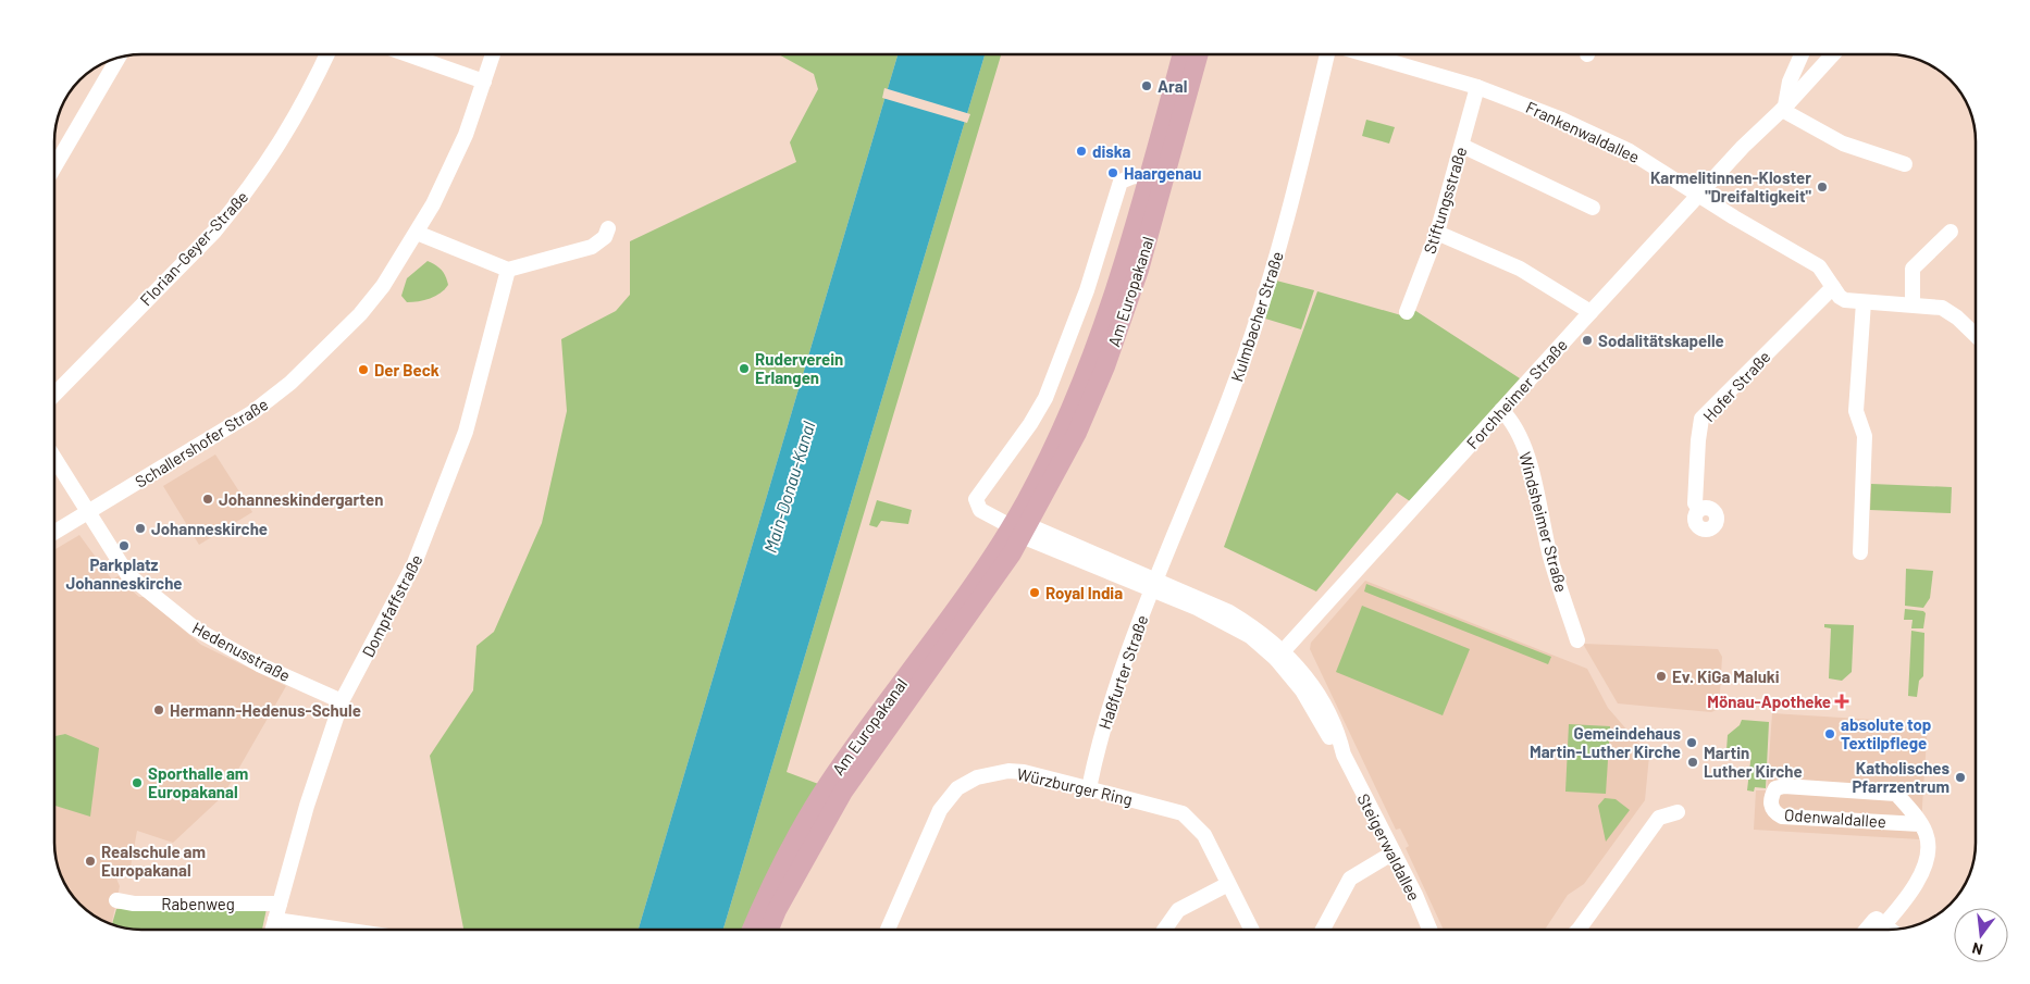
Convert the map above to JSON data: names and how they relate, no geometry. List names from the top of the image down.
{
  "streets": {
    "main road": ["Am Europakanal"],
    "street": [
      "Frankenwaldallee",
      "Stiftungsstraße",
      "Florian-Geyer-Straße",
      "Kulmbacher Straße",
      "Hofer Straße",
      "Forchheimer Straße",
      "Schallershofer Straße",
      "Windsheimer Straße",
      "Dompfaffstraße",
      "Hedenusstraße",
      "Haßfurter Straße",
      "Würzburger Ring",
      "Odenwaldallee",
      "Steigerwaldallee",
      "Rabenweg"
    ]
  },
  "crossings": [
    ["Frankenwaldallee", "Stiftungsstraße"],
    ["Frankenwaldallee", "Hofer Straße"],
    ["Frankenwaldallee", "Forchheimer Straße"],
    ["Am Europakanal", "Steigerwaldallee"],
    ["Kulmbacher Straße", "Haßfurter Straße"],
    ["Kulmbacher Straße", "Steigerwaldallee"],
    ["Forchheimer Straße", "Windsheimer Straße"],
    ["Forchheimer Straße", "Steigerwaldallee"],
    ["Schallershofer Straße", "Hedenusstraße"],
    ["Dompfaffstraße", "Hedenusstraße"],
    ["Dompfaffstraße", "Rabenweg"],
    ["Haßfurter Straße", "Würzburger Ring"],
    ["Haßfurter Straße", "Steigerwaldallee"]
  ],
  "water": ["Main-Donau-Kanal"],
  "places": {
    "other": [
      "Aral",
      "diska",
      "Haargenau",
      "Karmelitinnen-Kloster \"Dreifaltigkeit\"",
      "Sodalitätskapelle",
      "Ruderverein Erlangen",
      "Der Beck",
      "Johanneskindergarten",
      "Johanneskirche",
      "Parkplatz Johanneskirche",
      "Royal India",
      "Ev. KiGa Maluki",
      "Hermann-Hedenus-Schule",
      "absolute top Textilpflege",
      "Gemeindehaus Martin-Luther Kirche",
      "Martin Luther Kirche",
      "Katholisches Pfarrzentrum",
      "Sporthalle am Europakanal",
      "Realschule am Europakanal"
    ],
    "health": ["Mönau-Apotheke"]
  },
  "north": "bottom"
}
